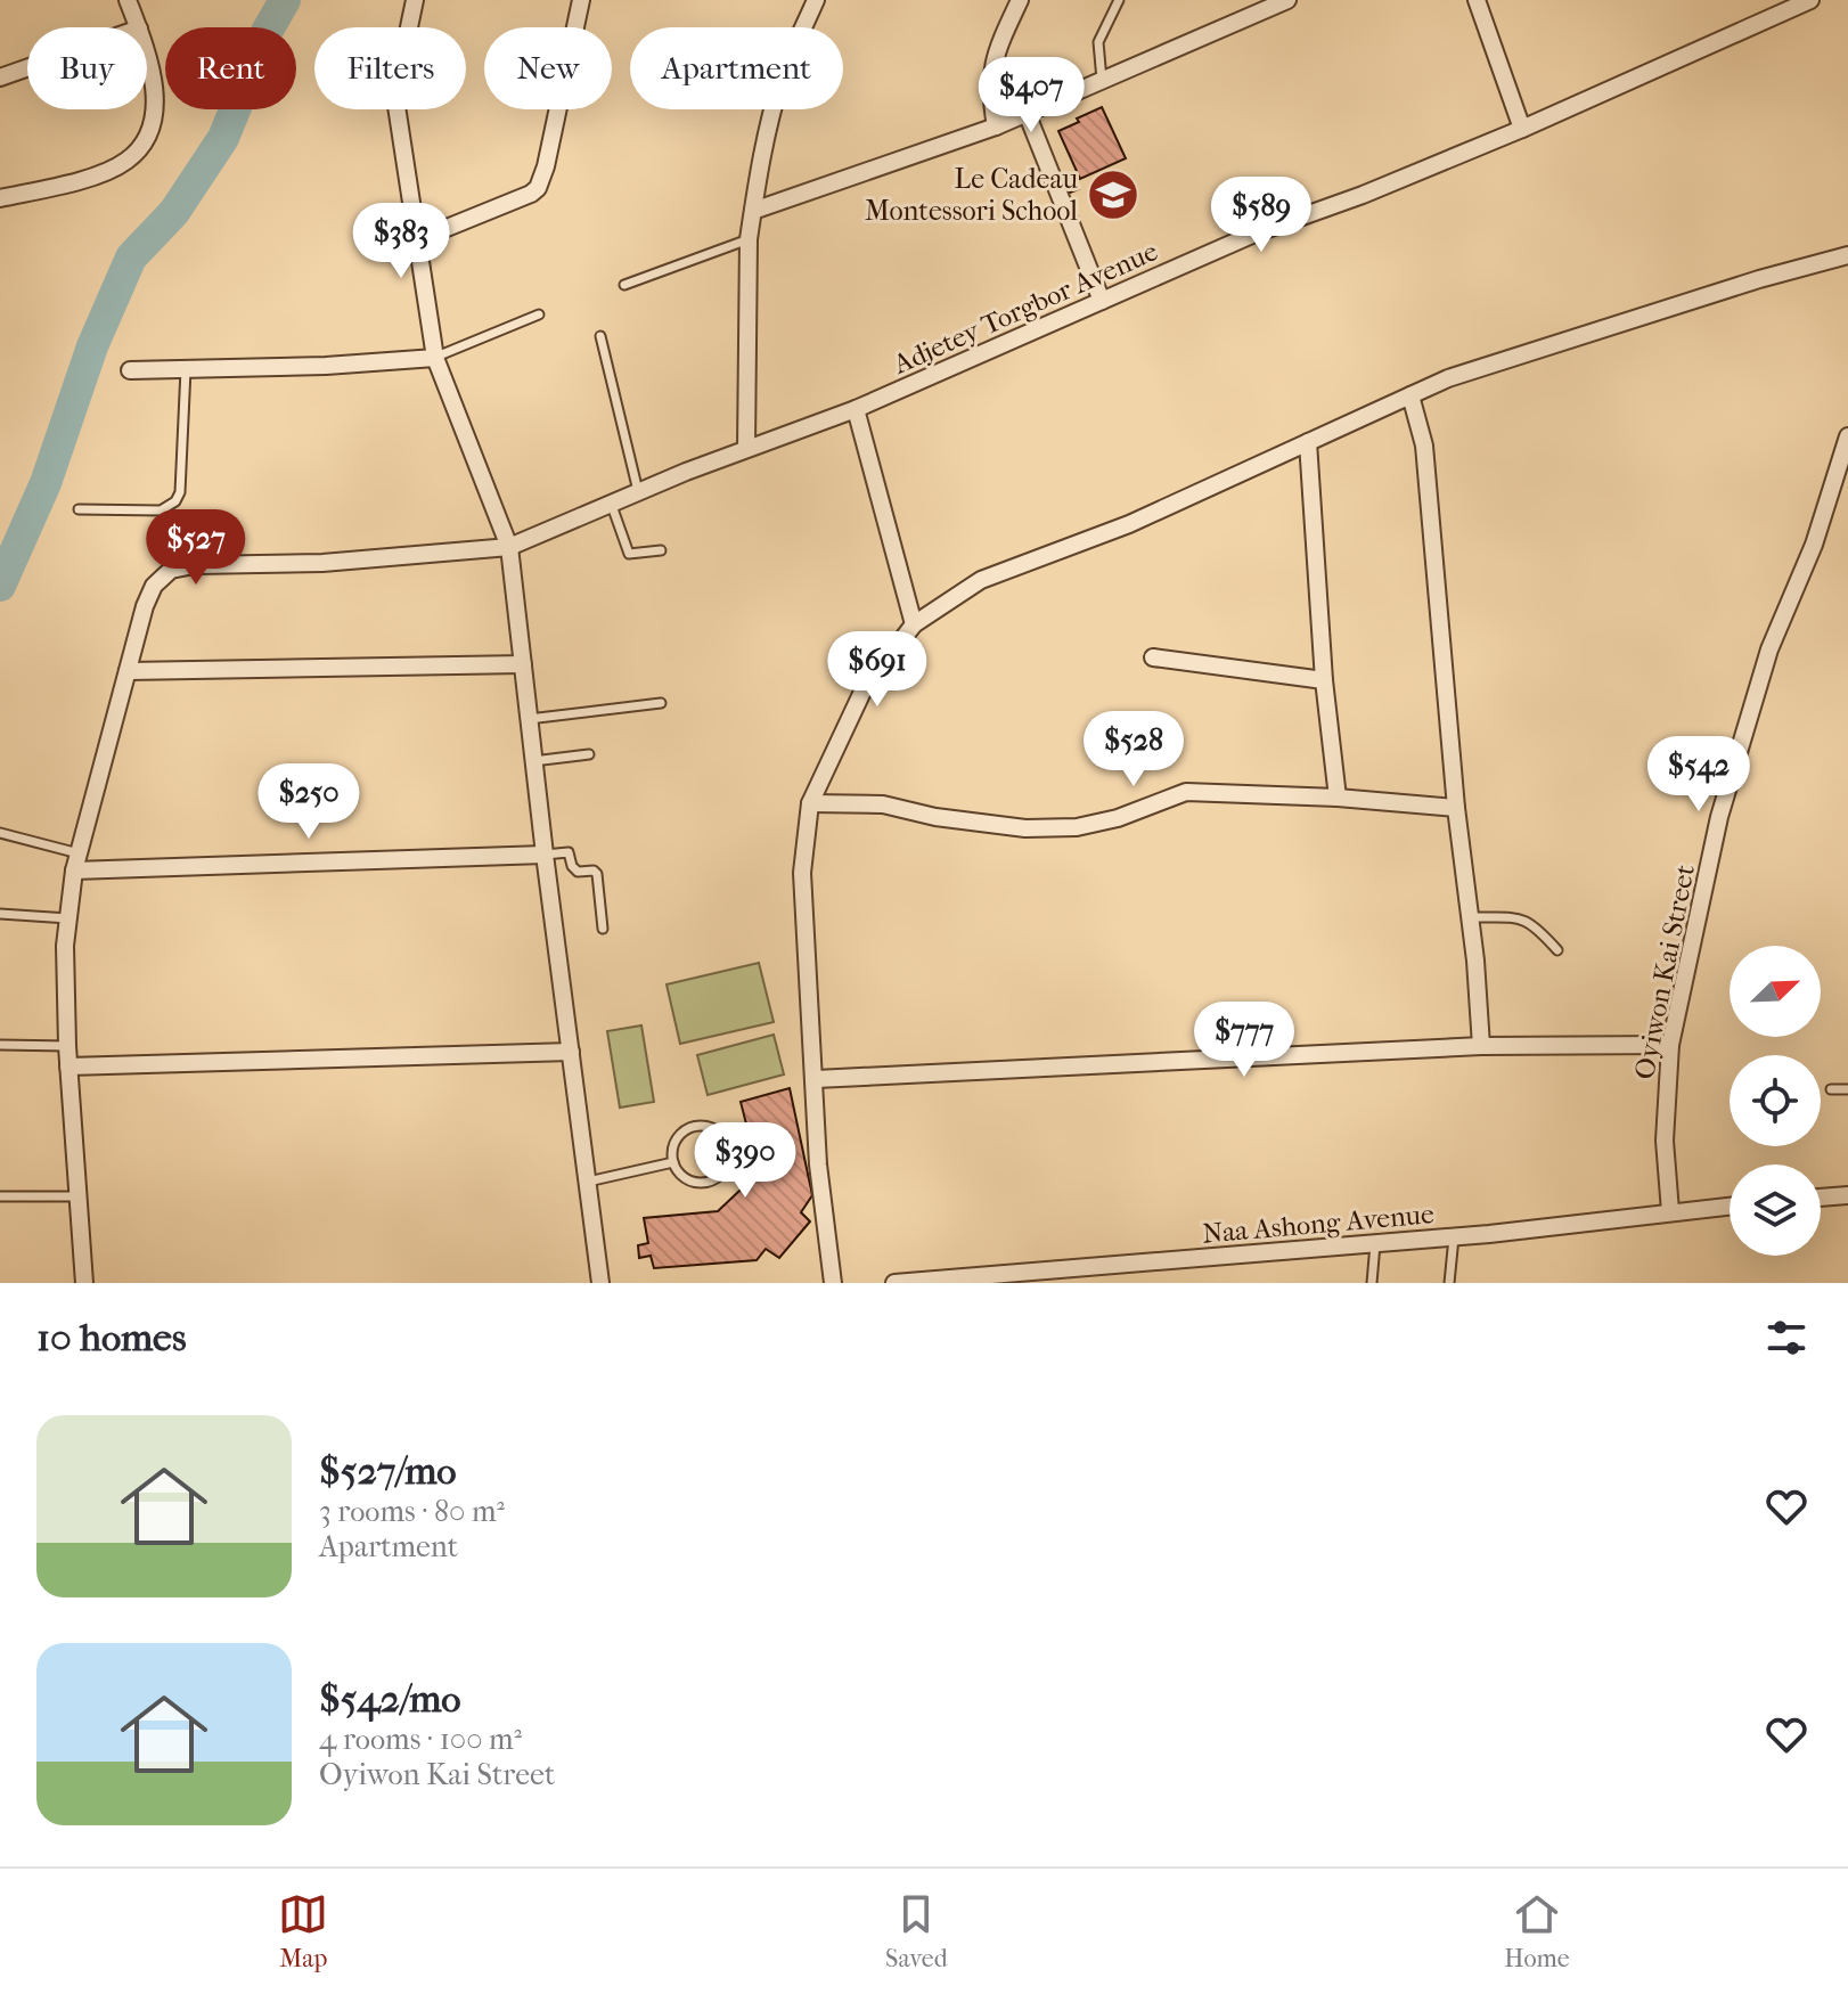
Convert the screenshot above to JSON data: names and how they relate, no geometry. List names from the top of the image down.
{
  "streets": {
    "street": ["Adjetey Torgbor Avenue", "Oyiwon Kai Street", "Naa Ashong Avenue"]
  },
  "crossings": [
    ["Oyiwon Kai Street", "Naa Ashong Avenue"]
  ],
  "places": {
    "school or university": ["Le Cadeau Montessori School"]
  },
  "north": "top right",
  "page": {
    "chip": [
      "Buy",
      "Rent",
      "Filters",
      "New",
      "Apartment"
    ],
    "price": [
      "$407",
      "$589",
      "$383",
      "$527",
      "$691",
      "$528",
      "$542",
      "$250",
      "$777",
      "$390"
    ],
    "heading": "10 homes",
    "list": [
      {
        "name": "$527/mo",
        "note": "3 rooms · 80 m² · Apartment"
      },
      {
        "name": "$542/mo",
        "note": "4 rooms · 100 m² · Oyiwon Kai Street"
      }
    ],
    "tabs": ["Map", "Saved", "Home"]
  }
}
